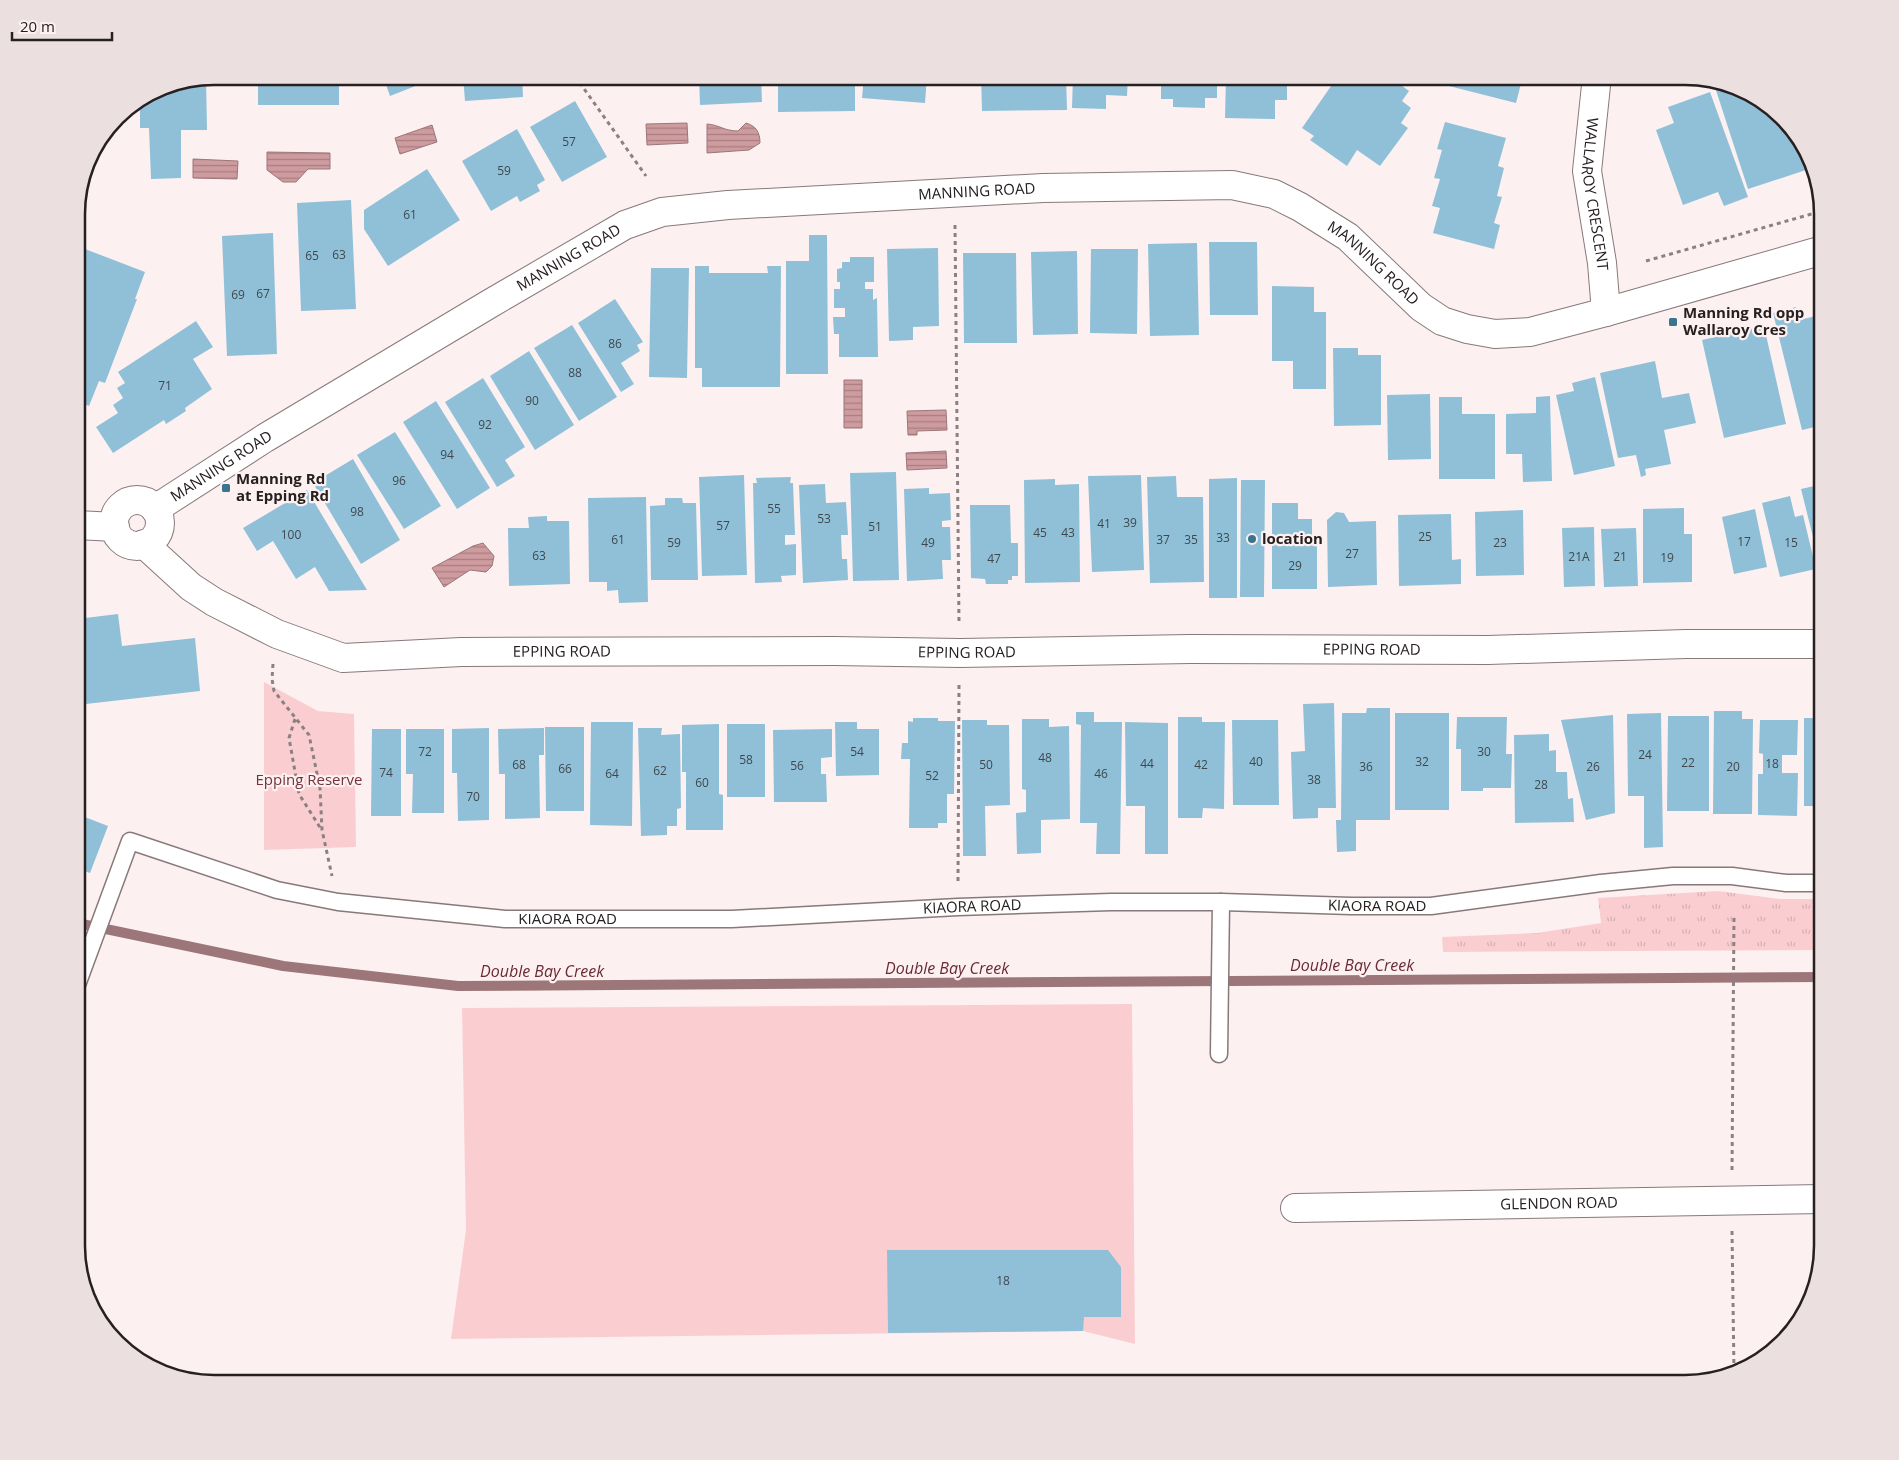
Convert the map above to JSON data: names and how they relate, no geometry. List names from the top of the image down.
{
  "streets": {
    "street": [
      "MANNING ROAD",
      "WALLAROY CRESCENT",
      "EPPING ROAD",
      "GLENDON ROAD"
    ],
    "lane": ["KIAORA ROAD"]
  },
  "crossings": [
    ["MANNING ROAD", "WALLAROY CRESCENT"],
    ["MANNING ROAD", "EPPING ROAD"]
  ],
  "water": ["Double Bay Creek"],
  "parks": ["Epping Reserve"],
  "places": {
    "transit": ["Manning Rd opp Wallaroy Cres", "Manning Rd at Epping Rd"],
    "other": ["location"]
  },
  "house_numbers": [
    "57",
    "59",
    "61",
    "63",
    "65",
    "67",
    "69",
    "86",
    "88",
    "71",
    "90",
    "92",
    "94",
    "96",
    "55",
    "98",
    "53",
    "39",
    "41",
    "57",
    "51",
    "45",
    "43",
    "100",
    "25",
    "33",
    "61",
    "37",
    "35",
    "17",
    "59",
    "49",
    "23",
    "15",
    "27",
    "63",
    "21A",
    "21",
    "19",
    "47",
    "29",
    "72",
    "54",
    "30",
    "24",
    "48",
    "58",
    "40",
    "32",
    "22",
    "44",
    "18",
    "68",
    "50",
    "42",
    "56",
    "36",
    "26",
    "20",
    "66",
    "62",
    "74",
    "64",
    "46",
    "52",
    "38",
    "60",
    "28",
    "70",
    "18"
  ],
  "scale_bar": "20 m"
}
